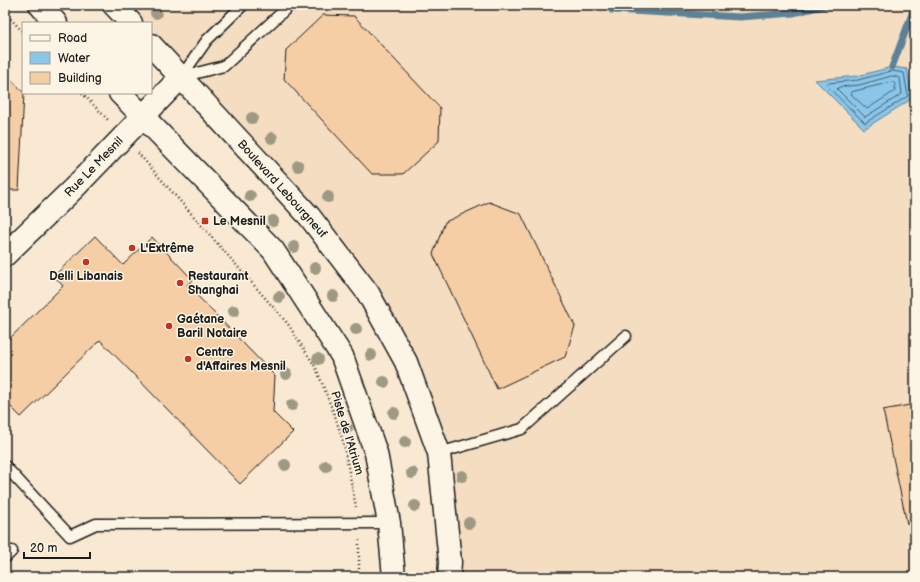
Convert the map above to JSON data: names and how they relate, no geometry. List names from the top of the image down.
{
  "streets": {
    "main road": ["Rue Le Mesnil", "Boulevard Lebourgneuf"],
    "path": ["Piste de l'Atrium"]
  },
  "crossings": [
    ["Rue Le Mesnil", "Boulevard Lebourgneuf"]
  ],
  "places": {
    "transit": ["Le Mesnil"],
    "other": [
      "L'Extrême",
      "Delli Libanais",
      "Restaurant Shanghai",
      "Gaétane Baril Notaire",
      "Centre d'Affaires Mesnil"
    ]
  },
  "legend": ["Road", "Water", "Building"],
  "scale_bar": "20 m"
}
